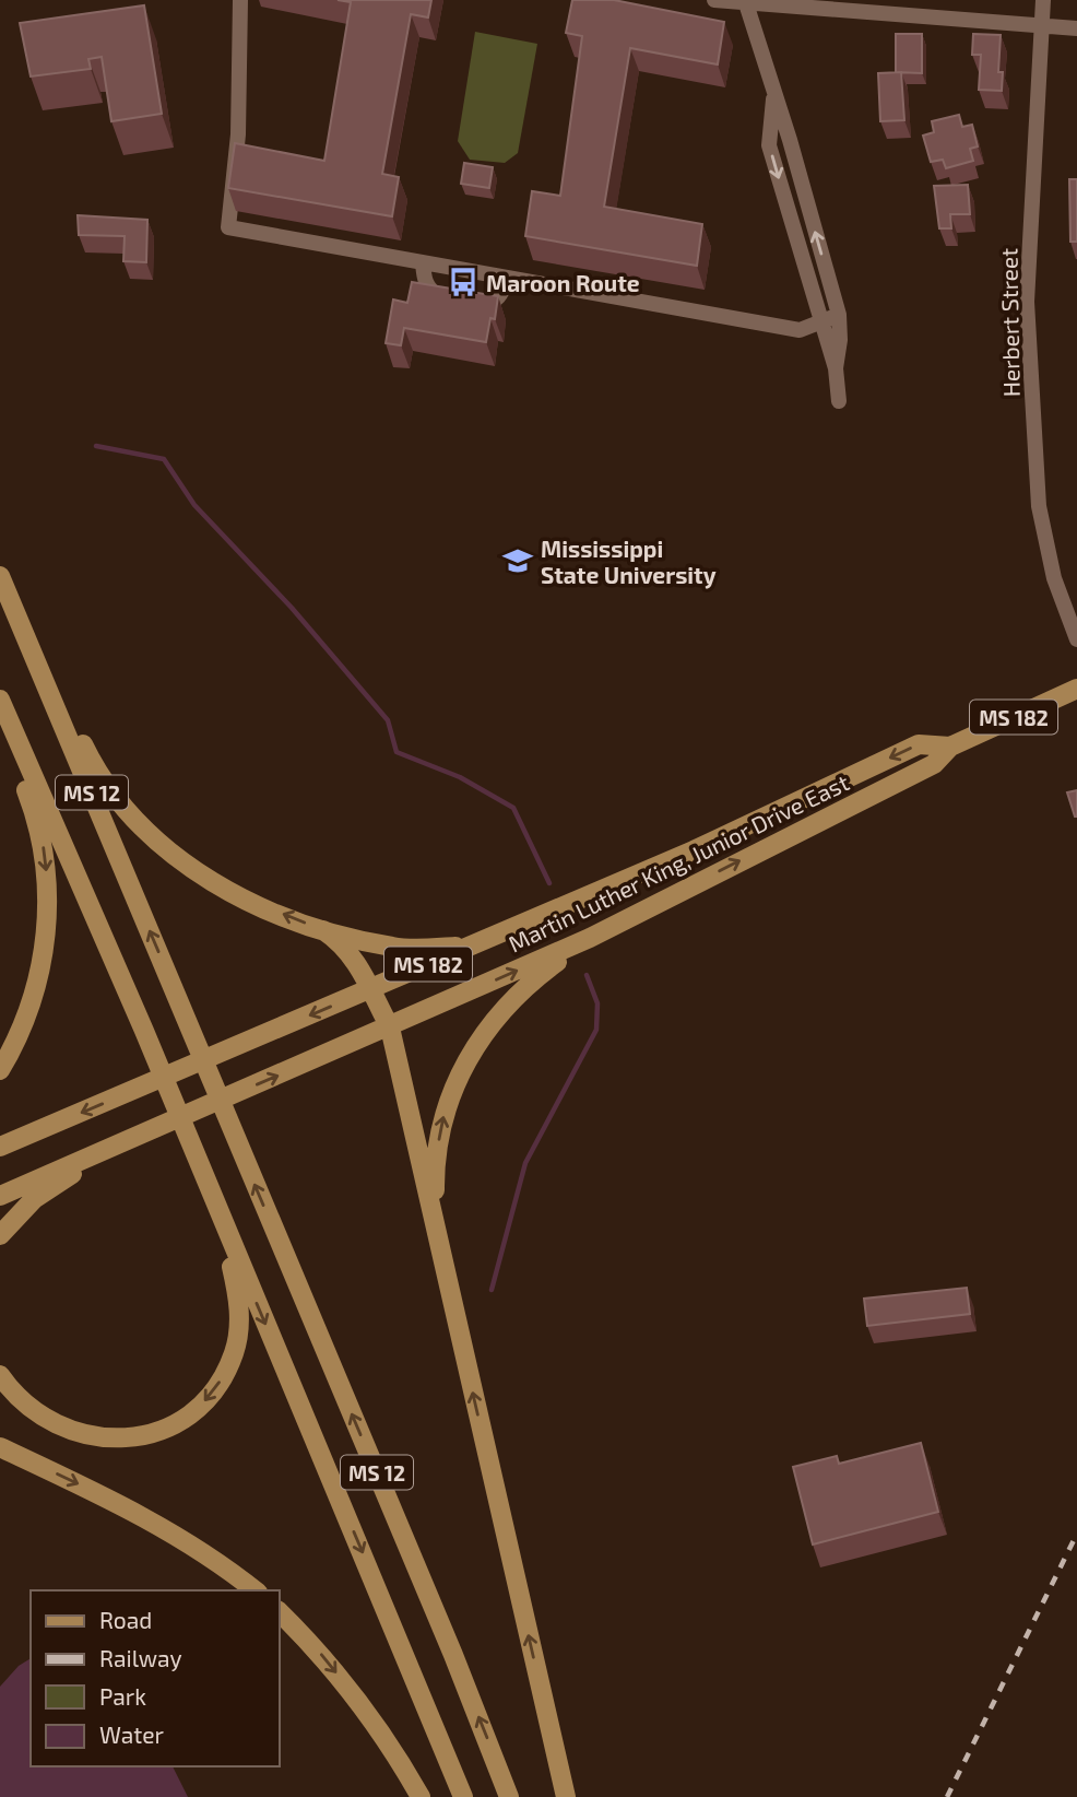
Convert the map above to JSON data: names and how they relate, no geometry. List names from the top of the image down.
{
  "streets": {
    "main road": ["MS 182", "MS 12", "Martin Luther King, Junior Drive East"],
    "street": ["Herbert Street"]
  },
  "places": {
    "bus stop": ["Maroon Route"],
    "school or university": ["Mississippi State University"]
  },
  "legend": [
    "Road",
    "Railway",
    "Park",
    "Water"
  ]
}
